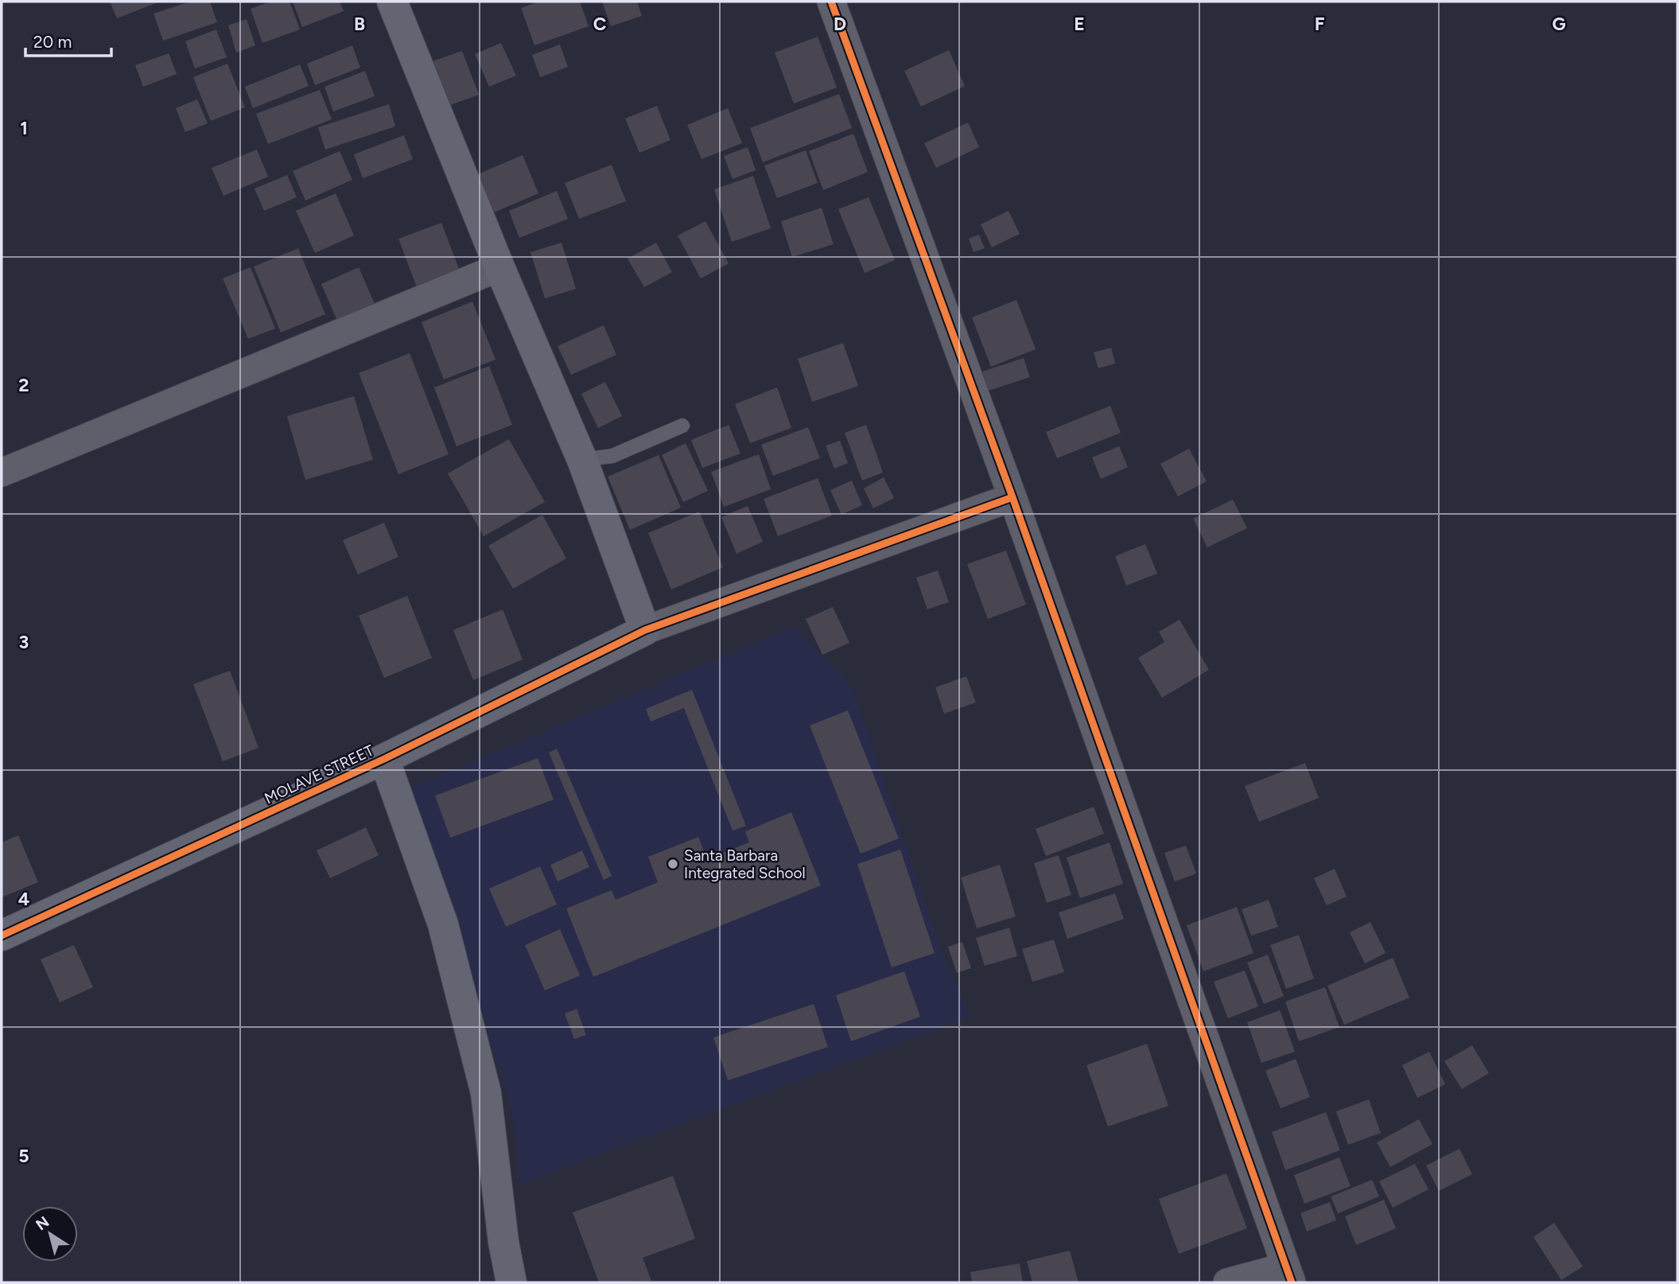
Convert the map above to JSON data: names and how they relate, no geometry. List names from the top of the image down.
{
  "streets": {
    "street": ["MOLAVE STREET"]
  },
  "places": ["Santa Barbara Integrated School"],
  "scale_bar": "20 m",
  "north": "top left",
  "grid": {
    "columns": [
      "B",
      "C",
      "D",
      "E",
      "F",
      "G"
    ],
    "rows": [
      "1",
      "2",
      "3",
      "4",
      "5"
    ]
  }
}
